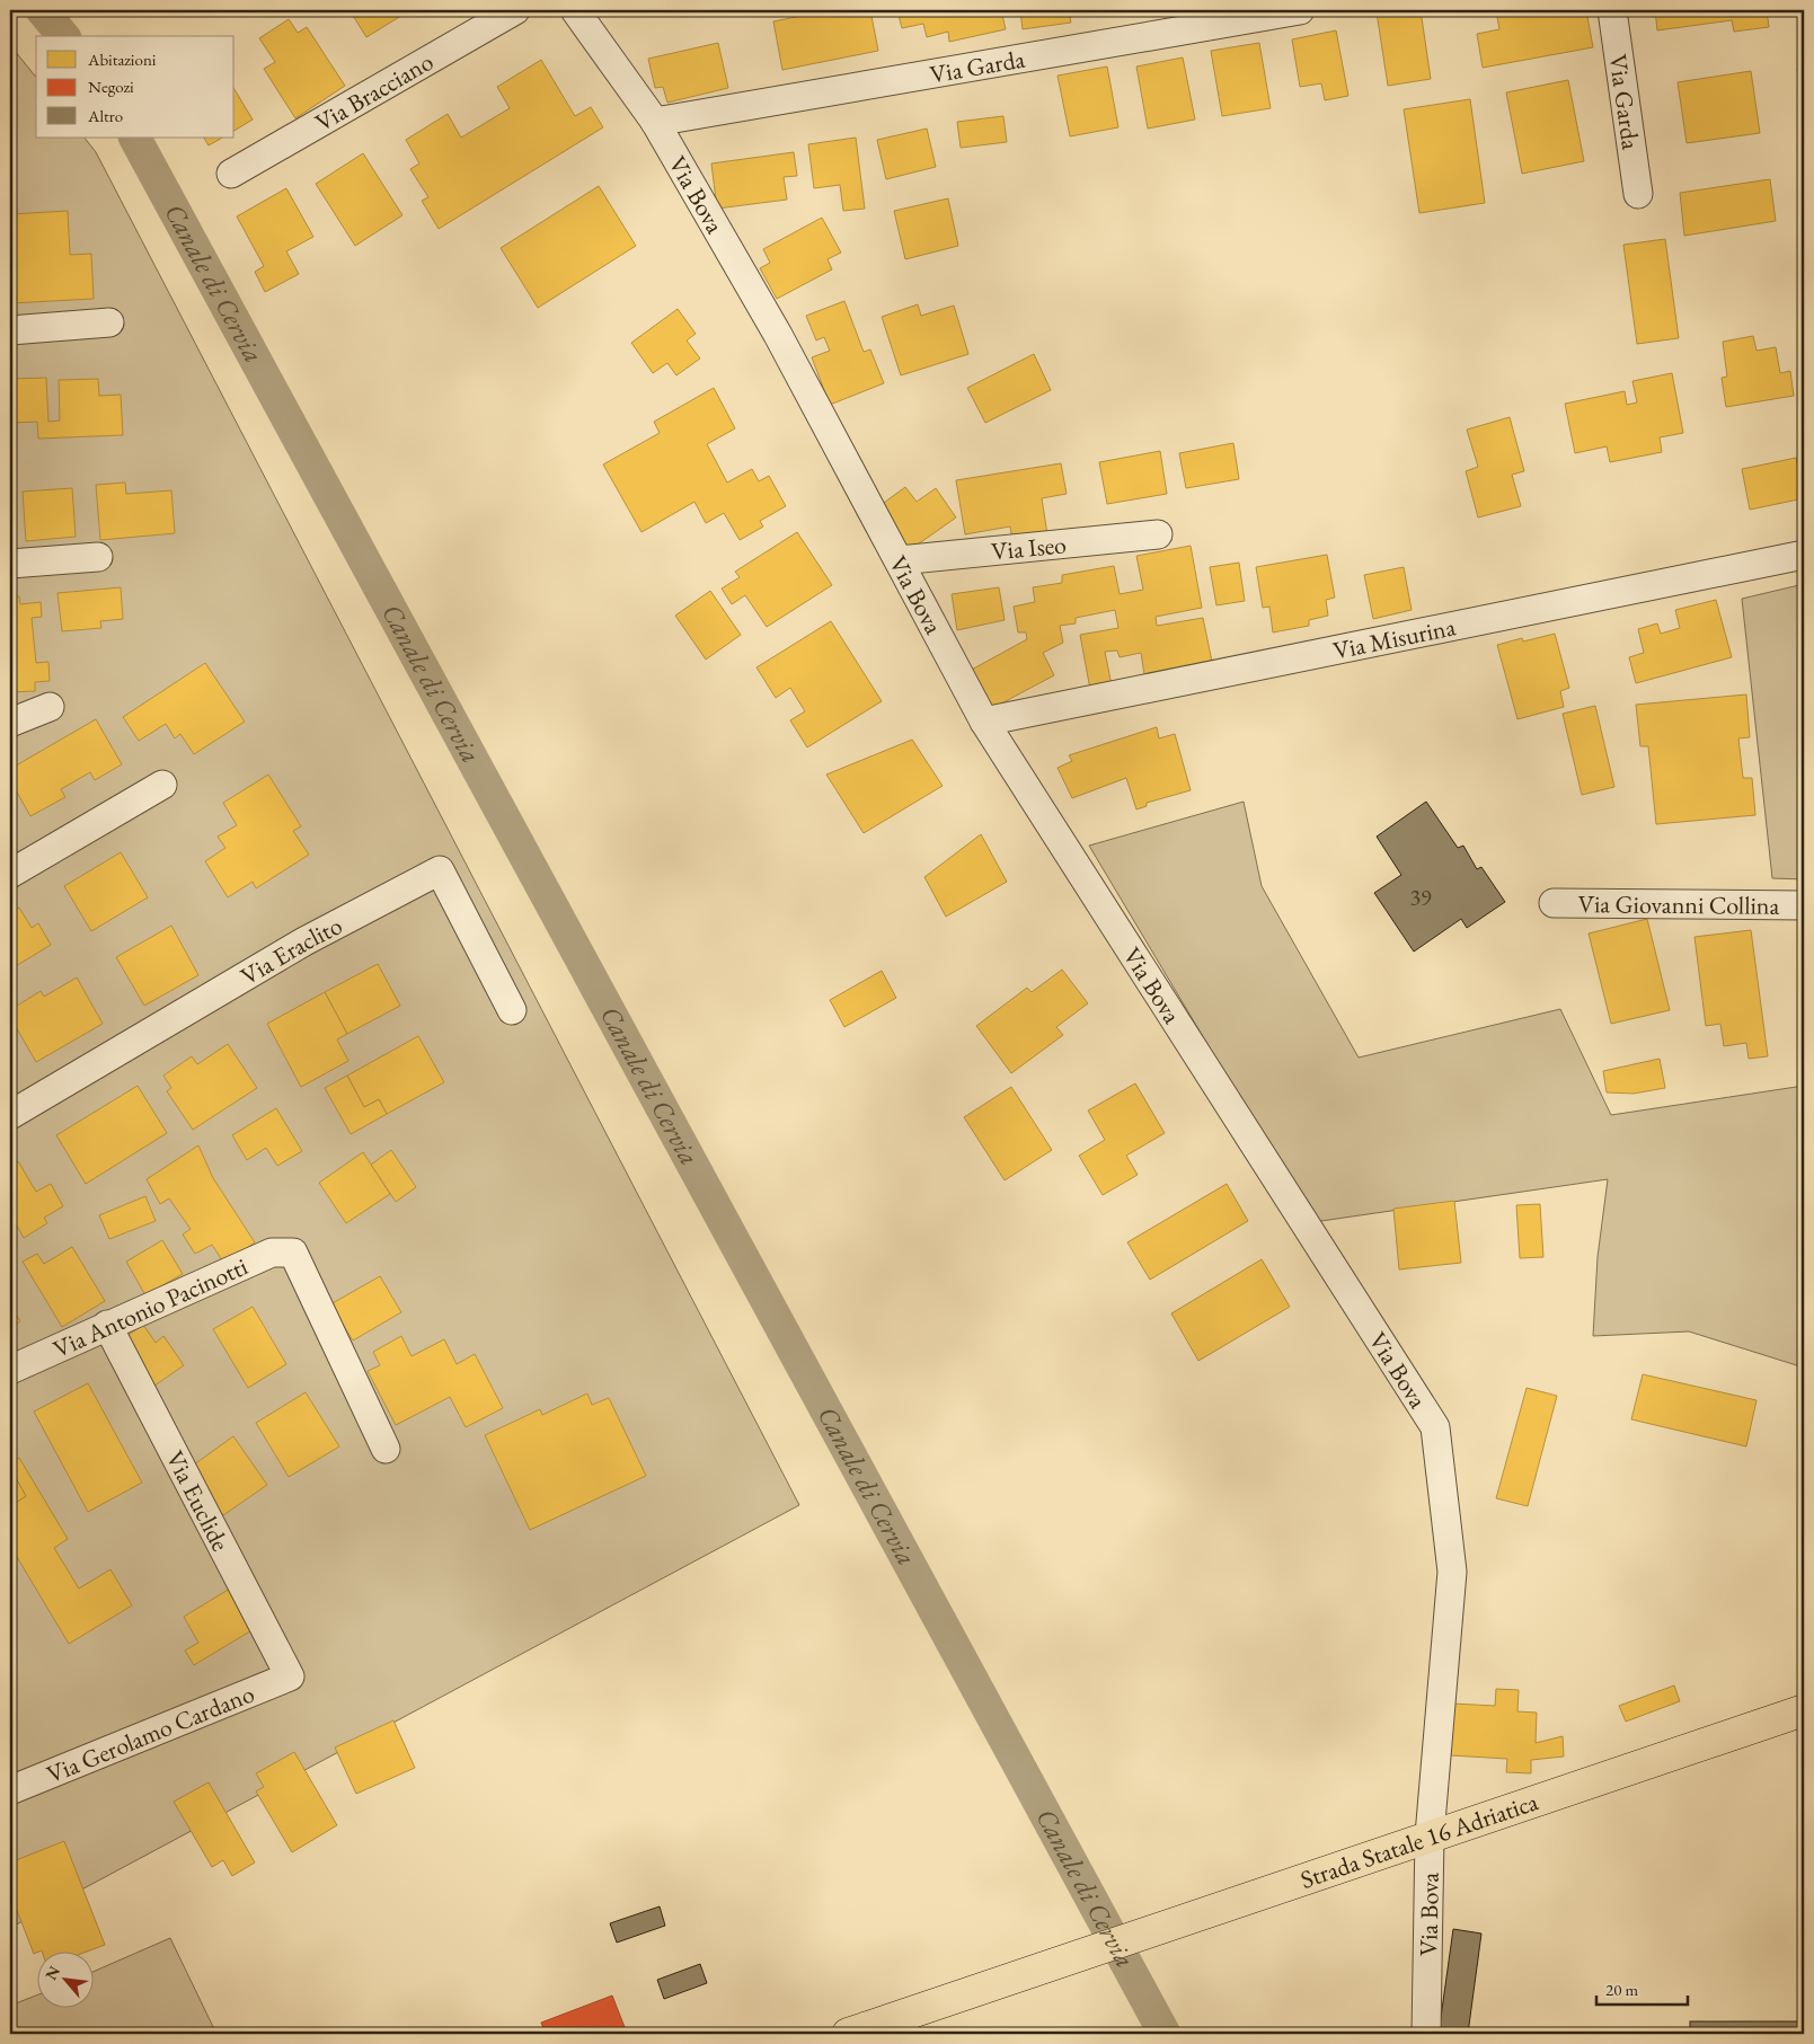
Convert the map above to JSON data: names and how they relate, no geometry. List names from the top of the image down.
{
  "streets": {
    "main road": ["Strada Statale 16 Adriatica"],
    "street": [
      "Via Garda",
      "Via Bracciano",
      "Via Bova",
      "Via Iseo",
      "Via Misurina",
      "Via Giovanni Collina",
      "Via Eraclito",
      "Via Antonio Pacinotti",
      "Via Euclide",
      "Via Gerolamo Cardano"
    ]
  },
  "crossings": [
    ["Via Garda", "Via Bova"],
    ["Via Bova", "Via Iseo"],
    ["Via Bova", "Via Misurina"],
    ["Via Bova", "Strada Statale 16 Adriatica"],
    ["Via Antonio Pacinotti", "Via Euclide"],
    ["Via Euclide", "Via Gerolamo Cardano"]
  ],
  "water": ["Canale di Cervia"],
  "house_numbers": ["39"],
  "legend": ["Abitazioni", "Negozi", "Altro"],
  "scale_bar": "20 m",
  "north": "top left"
}
